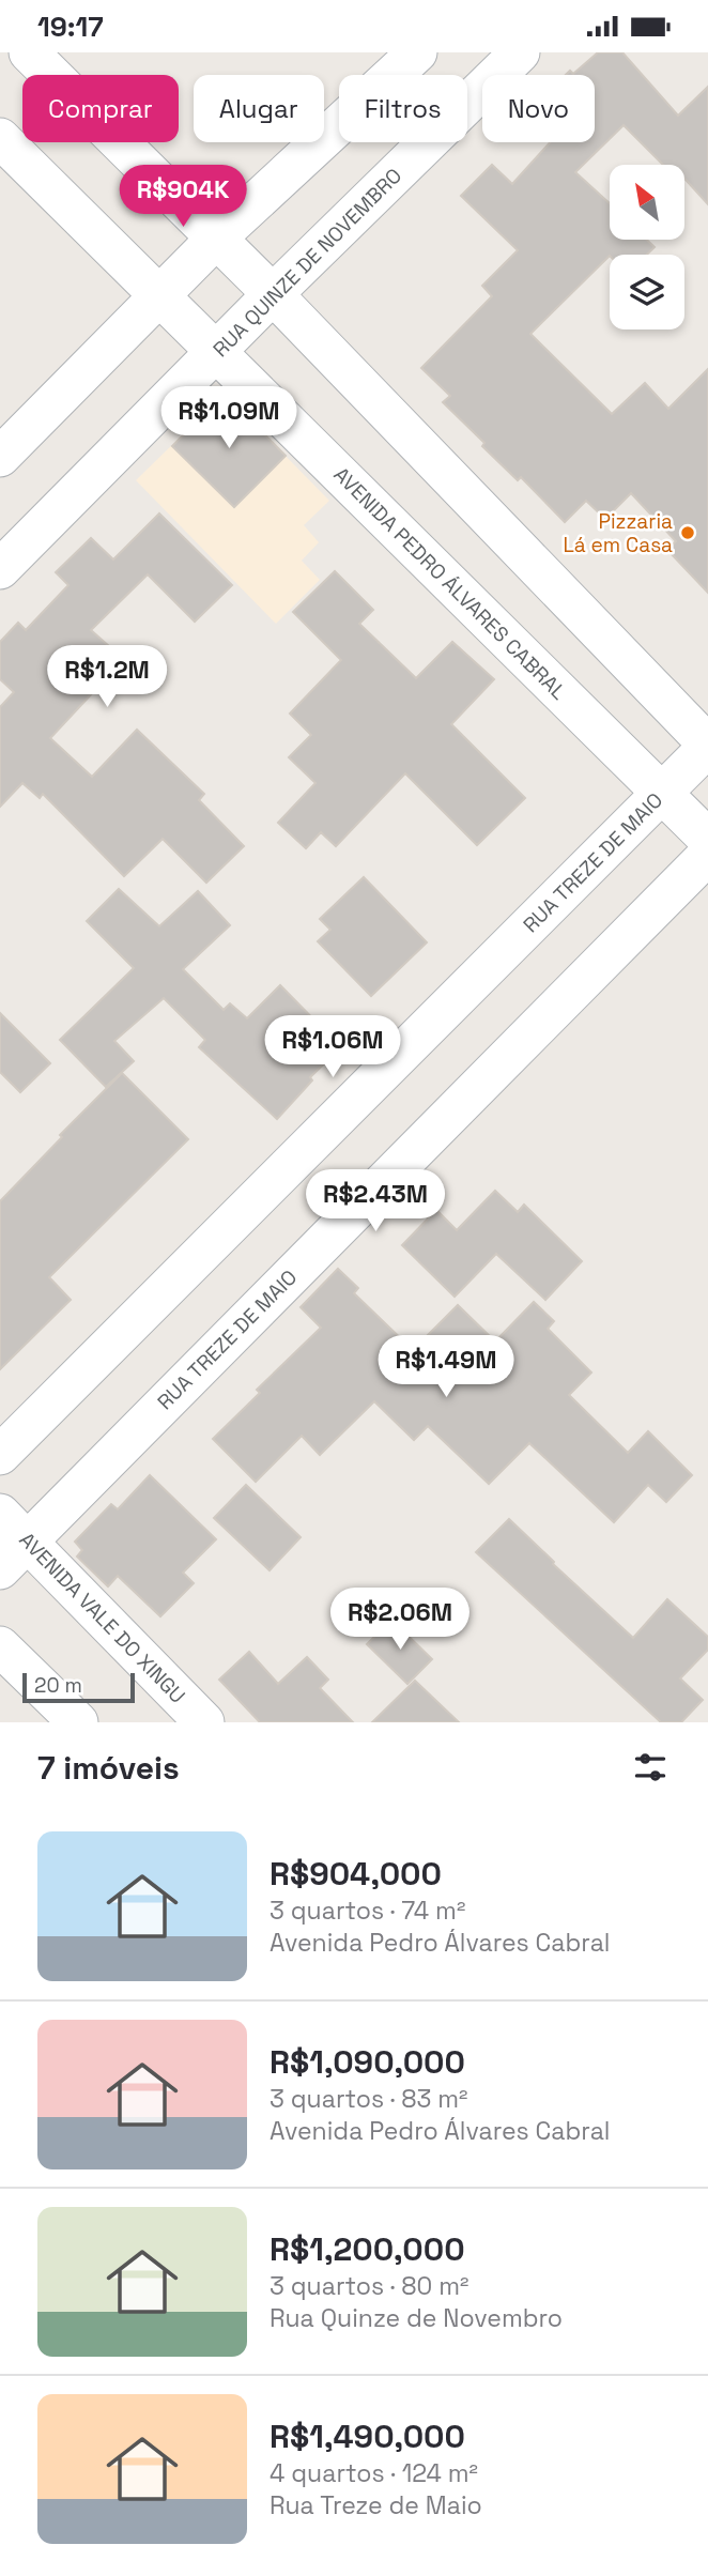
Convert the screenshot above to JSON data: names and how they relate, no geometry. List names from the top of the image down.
{
  "streets": {
    "street": [
      "RUA QUINZE DE NOVEMBRO",
      "AVENIDA PEDRO ÁLVARES CABRAL",
      "RUA TREZE DE MAIO",
      "AVENIDA VALE DO XINGU"
    ]
  },
  "crossings": [
    ["RUA QUINZE DE NOVEMBRO", "AVENIDA PEDRO ÁLVARES CABRAL"],
    ["AVENIDA PEDRO ÁLVARES CABRAL", "RUA TREZE DE MAIO"],
    ["RUA TREZE DE MAIO", "AVENIDA VALE DO XINGU"]
  ],
  "places": ["Pizzaria Lá em Casa"],
  "scale_bar": "20 m",
  "north": "top left",
  "page": {
    "status": "19:17",
    "chip": [
      "Comprar",
      "Alugar",
      "Filtros",
      "Novo"
    ],
    "price": [
      "R$904K",
      "R$1.09M",
      "R$1.2M",
      "R$1.06M",
      "R$2.43M",
      "R$1.49M",
      "R$2.06M"
    ],
    "scale": "20 m",
    "heading": "7 imóveis",
    "list": [
      {
        "name": "R$904,000",
        "note": "3 quartos · 74 m² · Avenida Pedro Álvares Cabral"
      },
      {
        "name": "R$1,090,000",
        "note": "3 quartos · 83 m² · Avenida Pedro Álvares Cabral"
      },
      {
        "name": "R$1,200,000",
        "note": "3 quartos · 80 m² · Rua Quinze de Novembro"
      },
      {
        "name": "R$1,490,000",
        "note": "4 quartos · 124 m² · Rua Treze de Maio"
      }
    ]
  }
}
